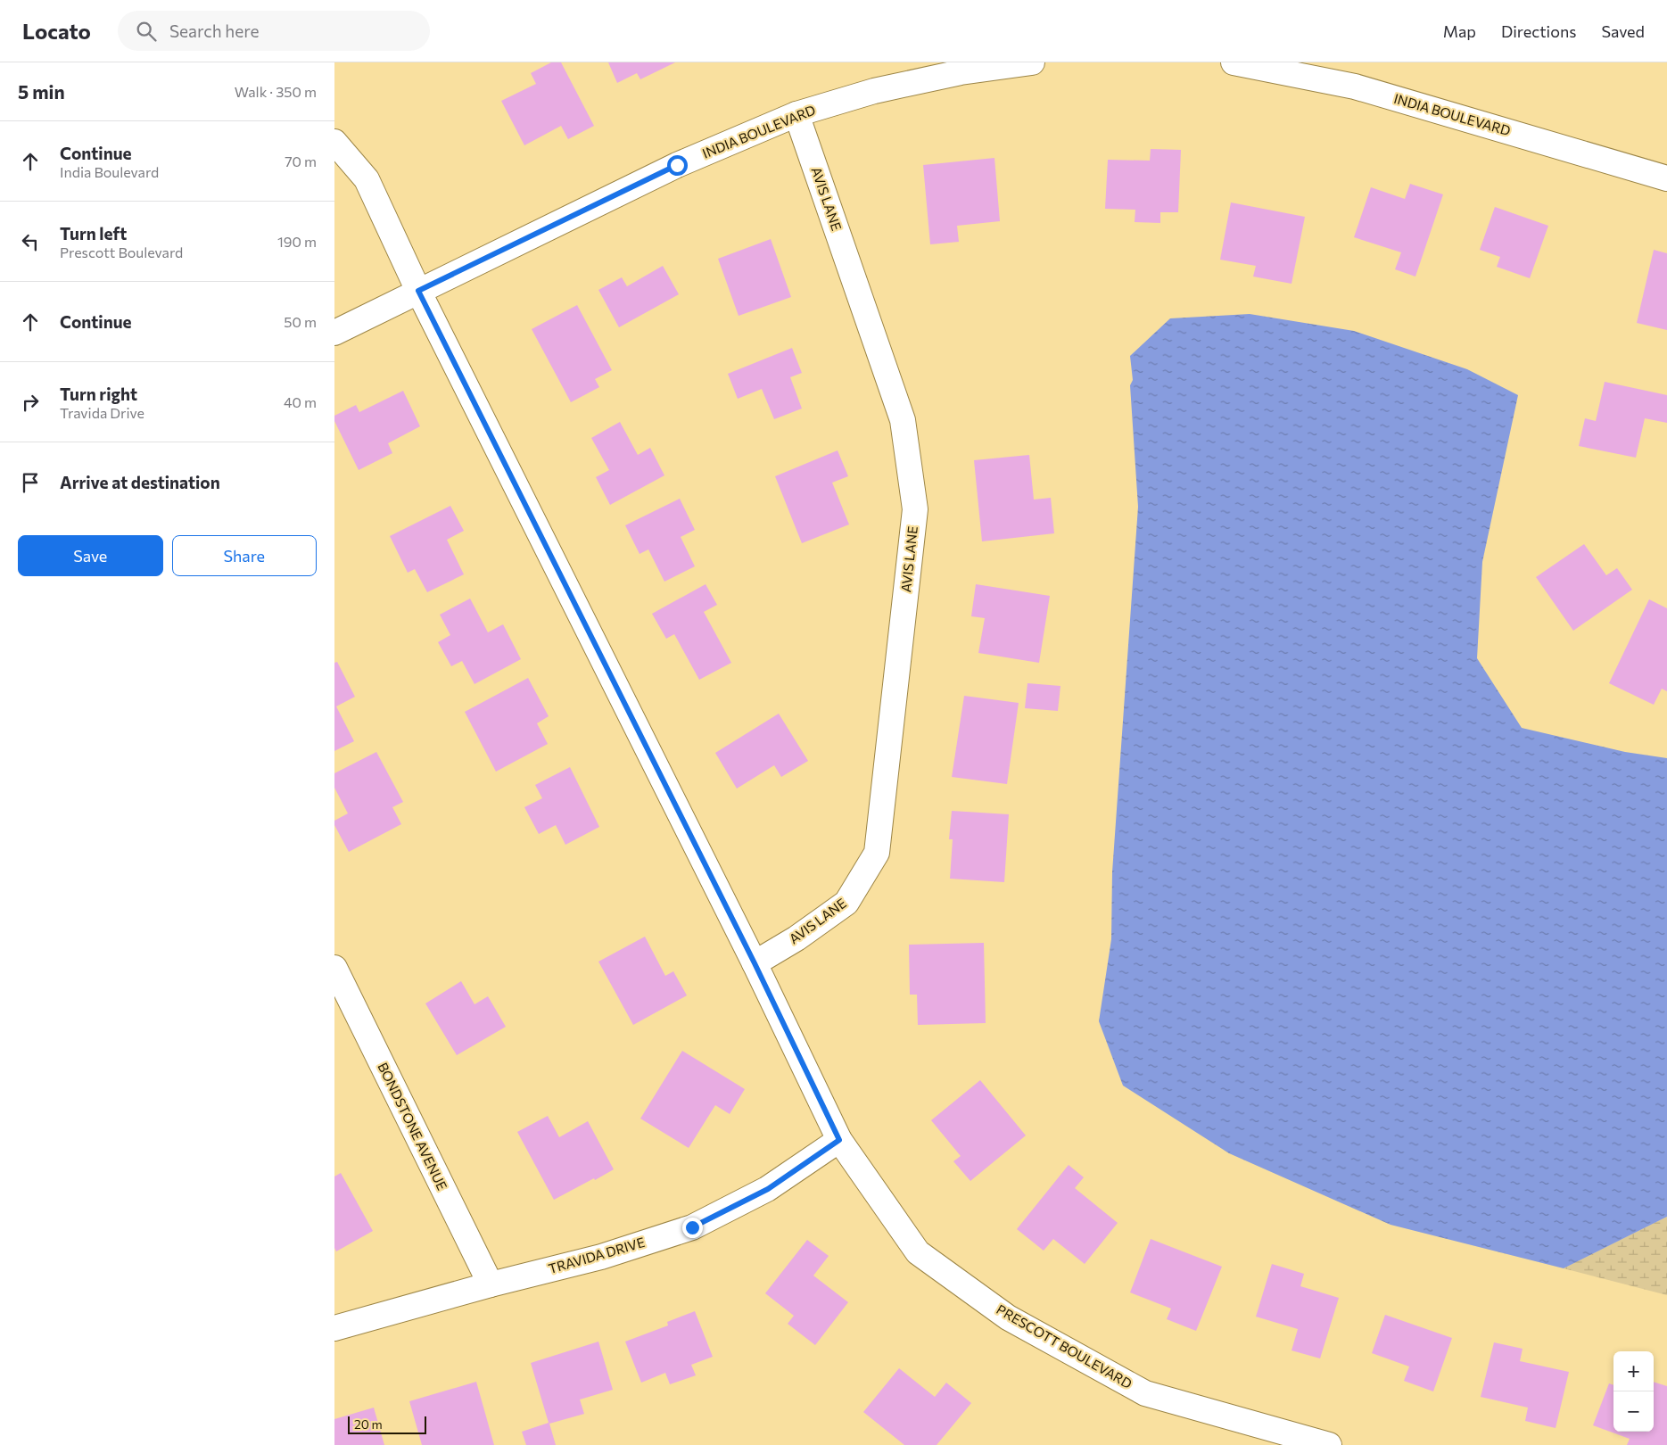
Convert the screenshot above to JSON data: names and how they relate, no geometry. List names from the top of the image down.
{
  "streets": {
    "street": [
      "INDIA BOULEVARD",
      "AVIS LANE",
      "BONDSTONE AVENUE",
      "TRAVIDA DRIVE",
      "PRESCOTT BOULEVARD"
    ]
  },
  "crossings": [
    ["INDIA BOULEVARD", "AVIS LANE"],
    ["AVIS LANE", "PRESCOTT BOULEVARD"],
    ["BONDSTONE AVENUE", "TRAVIDA DRIVE"],
    ["TRAVIDA DRIVE", "PRESCOTT BOULEVARD"]
  ],
  "scale_bar": "20 m",
  "page": {
    "header": "Locato",
    "search": "Search here",
    "nav": ["Map", "Directions", "Saved"],
    "heading": ["5 min", "Walk · 350 m"],
    "list": [
      ["Continue", "India Boulevard", "70 m"],
      ["Turn left", "Prescott Boulevard", "190 m"],
      ["Continue", "50 m"],
      ["Turn right", "Travida Drive", "40 m"],
      "Arrive at destination"
    ],
    "buttons": ["Save", "Share"],
    "map_buttons": ["+", "−"],
    "scale": "20 m"
  }
}
